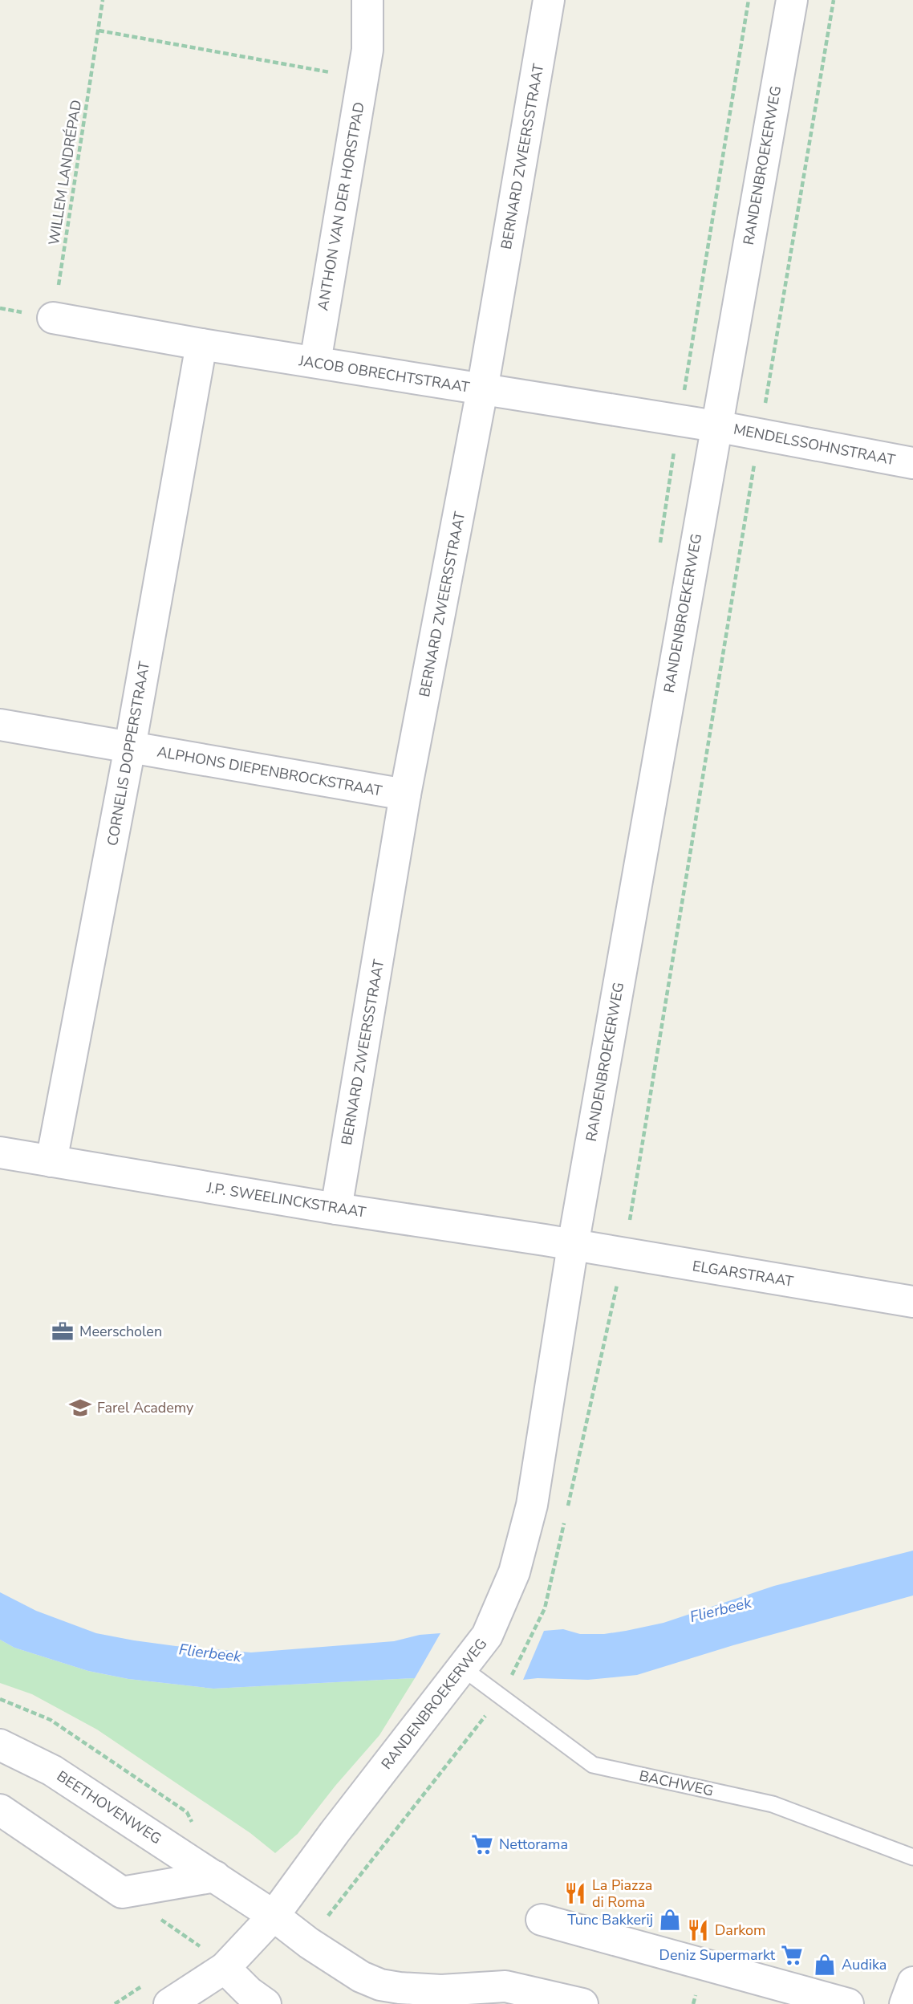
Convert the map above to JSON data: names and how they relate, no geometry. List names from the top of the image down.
{
  "streets": {
    "street": [
      "BERNARD ZWEERSSTRAAT",
      "RANDENBROEKERWEG",
      "ANTHON VAN DER HORSTPAD",
      "JACOB OBRECHTSTRAAT",
      "MENDELSSOHNSTRAAT",
      "CORNELIS DOPPERSTRAAT",
      "ALPHONS DIEPENBROCKSTRAAT",
      "J.P. SWEELINCKSTRAAT",
      "ELGARSTRAAT",
      "BEETHOVENWEG"
    ],
    "lane": ["BACHWEG"],
    "path": ["WILLEM LANDRÉPAD"]
  },
  "crossings": [
    ["BERNARD ZWEERSSTRAAT", "JACOB OBRECHTSTRAAT"],
    ["BERNARD ZWEERSSTRAAT", "ALPHONS DIEPENBROCKSTRAAT"],
    ["BERNARD ZWEERSSTRAAT", "J.P. SWEELINCKSTRAAT"],
    ["RANDENBROEKERWEG", "JACOB OBRECHTSTRAAT"],
    ["RANDENBROEKERWEG", "MENDELSSOHNSTRAAT"],
    ["RANDENBROEKERWEG", "J.P. SWEELINCKSTRAAT"],
    ["RANDENBROEKERWEG", "ELGARSTRAAT"],
    ["RANDENBROEKERWEG", "BACHWEG"],
    ["RANDENBROEKERWEG", "BEETHOVENWEG"],
    ["WILLEM LANDRÉPAD", "JACOB OBRECHTSTRAAT"],
    ["ANTHON VAN DER HORSTPAD", "JACOB OBRECHTSTRAAT"],
    ["JACOB OBRECHTSTRAAT", "MENDELSSOHNSTRAAT"],
    ["JACOB OBRECHTSTRAAT", "CORNELIS DOPPERSTRAAT"],
    ["CORNELIS DOPPERSTRAAT", "ALPHONS DIEPENBROCKSTRAAT"],
    ["CORNELIS DOPPERSTRAAT", "J.P. SWEELINCKSTRAAT"],
    ["J.P. SWEELINCKSTRAAT", "ELGARSTRAAT"]
  ],
  "water": ["Flierbeek"],
  "places": {
    "office": ["Meerscholen"],
    "school or university": ["Farel Academy"],
    "supermarket": ["Nettorama", "Deniz Supermarkt"],
    "restaurant": ["La Piazza di Roma", "Darkom"],
    "shop": ["Tunc Bakkerij", "Audika"]
  }
}
